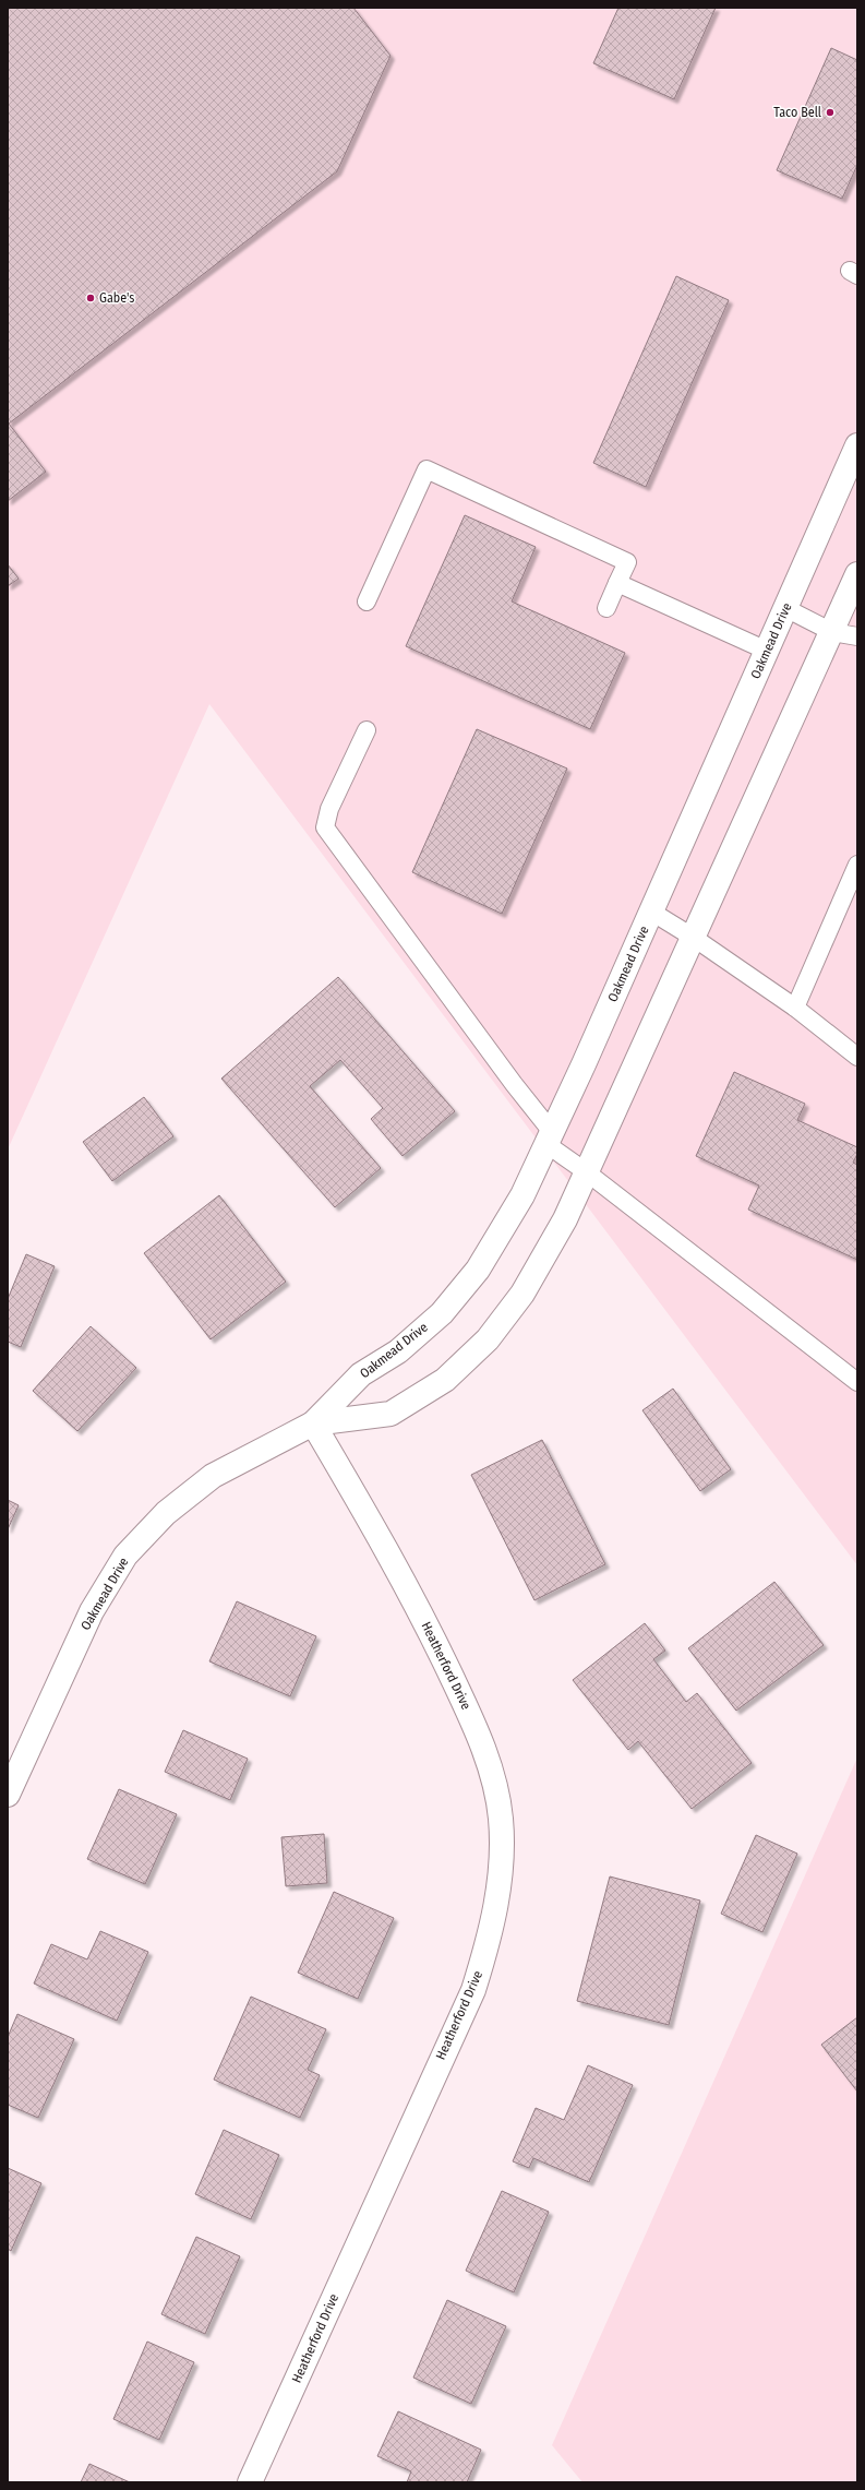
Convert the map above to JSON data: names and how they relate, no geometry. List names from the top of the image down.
{
  "streets": {
    "street": ["Oakmead Drive", "Heatherford Drive"]
  },
  "crossings": [
    ["Oakmead Drive", "Heatherford Drive"]
  ],
  "places": ["Taco Bell", "Gabe's"]
}
